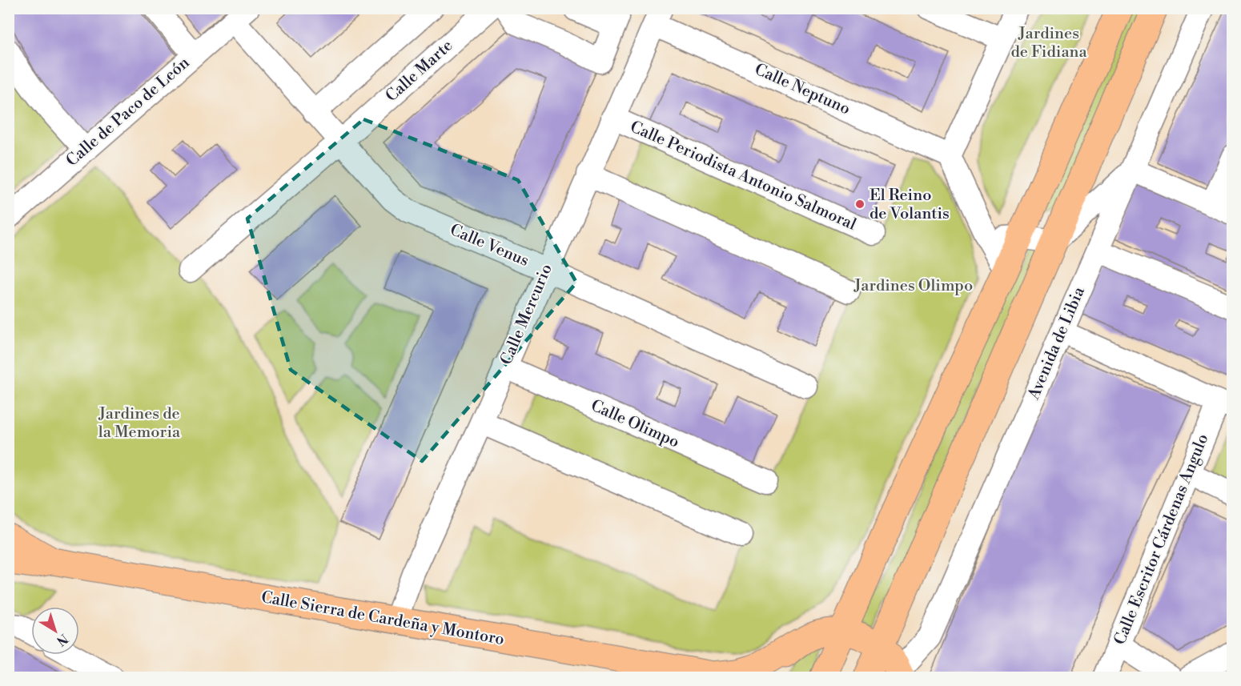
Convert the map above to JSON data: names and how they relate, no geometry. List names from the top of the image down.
{
  "streets": {
    "main road": ["Calle Sierra de Cardeña y Montoro"],
    "street": [
      "Calle Marte",
      "Calle Neptuno",
      "Calle de Paco de León",
      "Calle Periodista Antonio Salmoral",
      "Calle Venus",
      "Calle Mercurio",
      "Avenida de Libia",
      "Calle Olimpo",
      "Calle Escritor Cárdenas Angulo"
    ]
  },
  "crossings": [
    ["Calle Neptuno", "Calle Mercurio"],
    ["Calle de Paco de León", "Calle Venus"],
    ["Calle Periodista Antonio Salmoral", "Calle Mercurio"],
    ["Calle Venus", "Calle Mercurio"],
    ["Calle Mercurio", "Calle Olimpo"],
    ["Calle Mercurio", "Calle Sierra de Cardeña y Montoro"]
  ],
  "parks": ["Jardines de Fidiana", "Jardines Olimpo", "Jardines de la Memoria"],
  "places": ["El Reino de Volantis"],
  "north": "bottom right"
}
